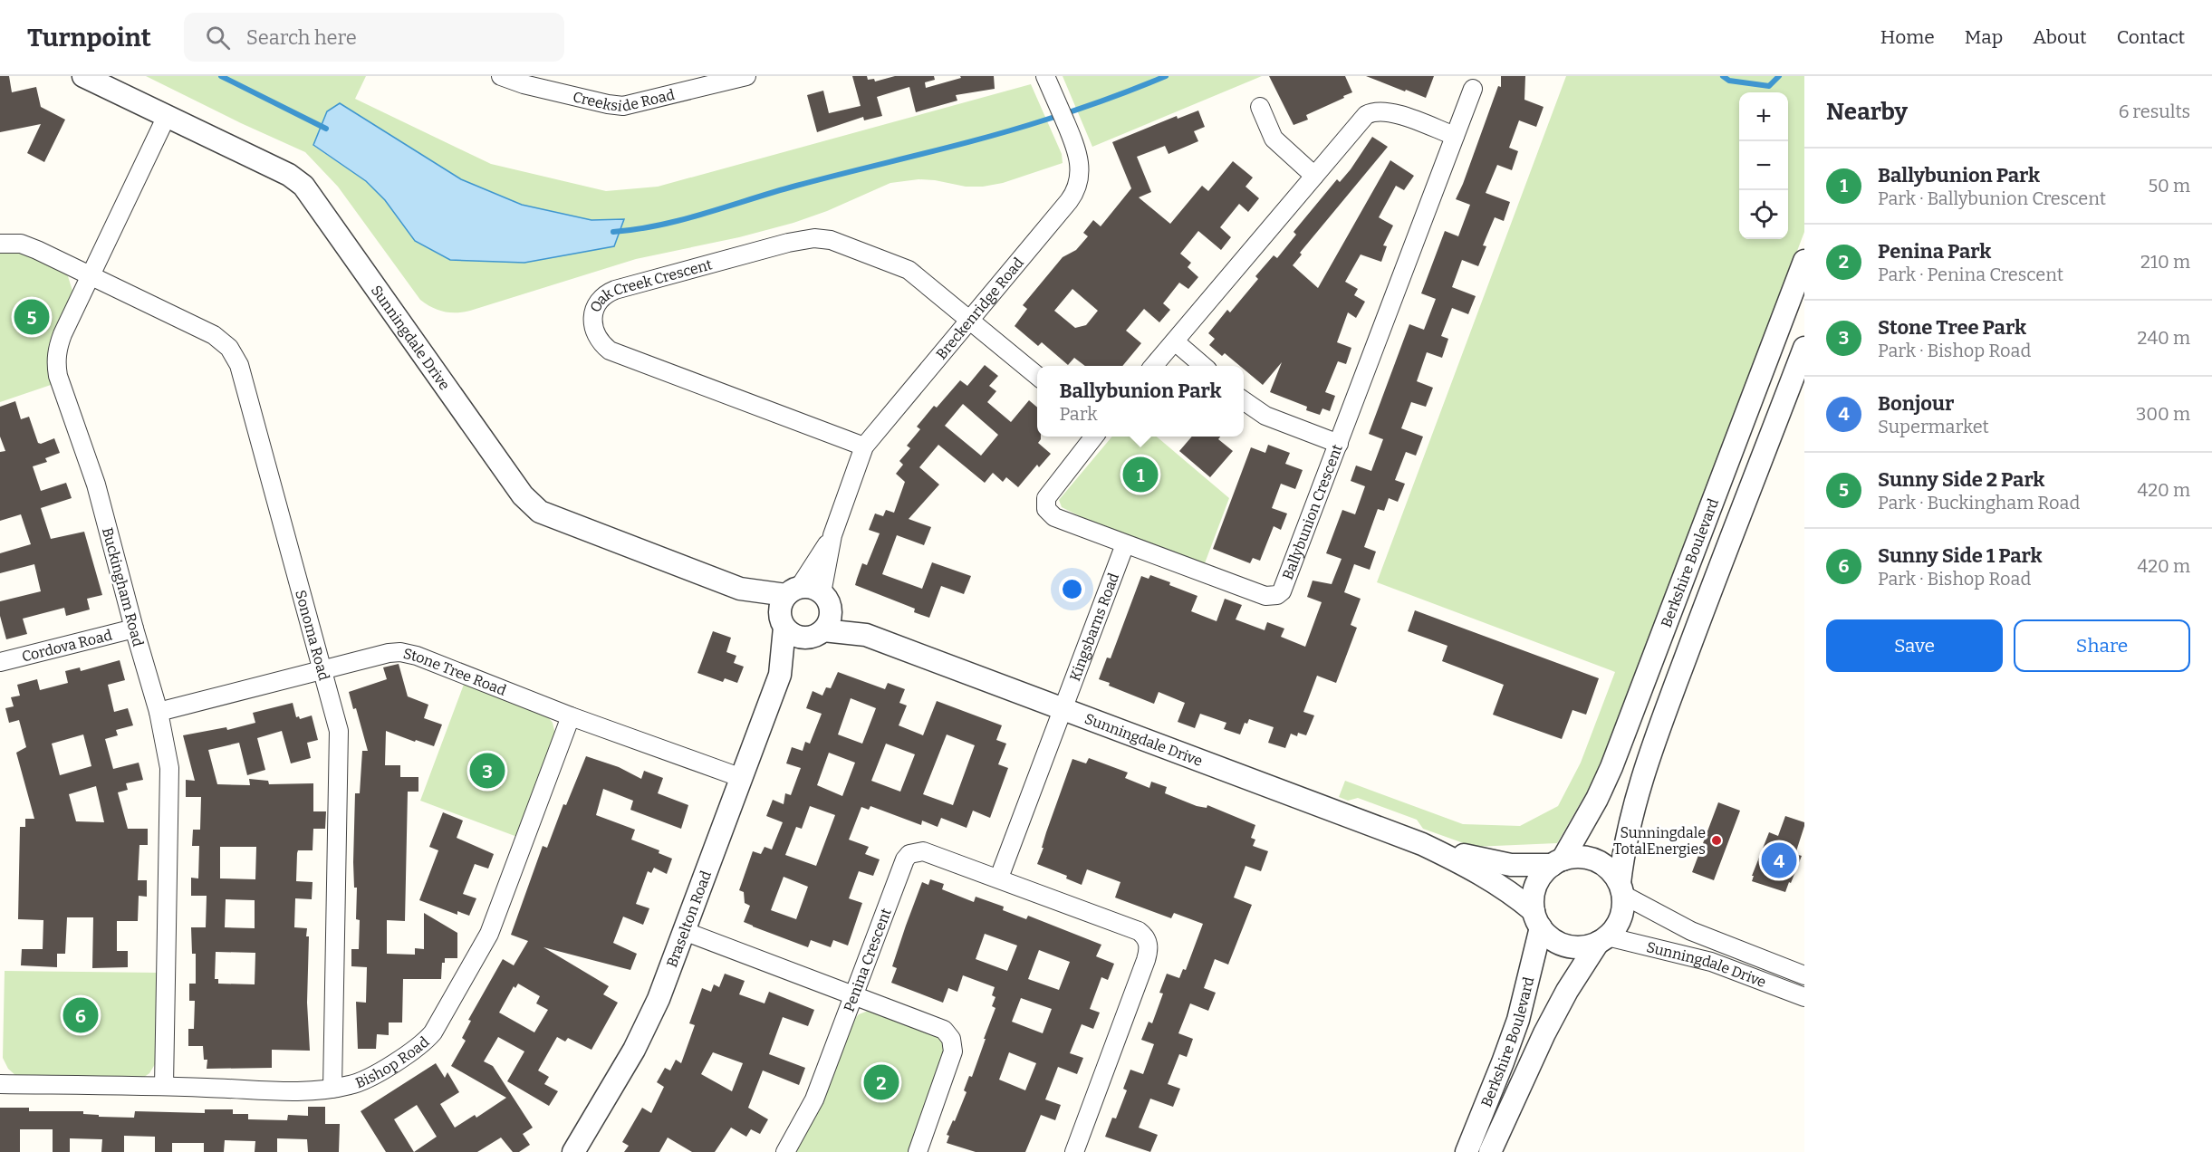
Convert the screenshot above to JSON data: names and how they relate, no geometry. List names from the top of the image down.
{
  "streets": {
    "street": [
      "Creekside Road",
      "Oak Creek Crescent",
      "Breckenridge Road",
      "Sunningdale Drive",
      "Ballybunion Crescent",
      "Berkshire Boulevard",
      "Buckingham Road",
      "Kingsbarns Road",
      "Sonoma Road",
      "Cordova Road",
      "Stone Tree Road",
      "Braselton Road",
      "Penina Crescent",
      "Bishop Road"
    ]
  },
  "crossings": [
    ["Oak Creek Crescent", "Breckenridge Road"],
    ["Breckenridge Road", "Sunningdale Drive"],
    ["Breckenridge Road", "Braselton Road"],
    ["Sunningdale Drive", "Berkshire Boulevard"],
    ["Sunningdale Drive", "Buckingham Road"],
    ["Sunningdale Drive", "Kingsbarns Road"],
    ["Sunningdale Drive", "Braselton Road"],
    ["Ballybunion Crescent", "Kingsbarns Road"],
    ["Buckingham Road", "Sonoma Road"],
    ["Buckingham Road", "Cordova Road"],
    ["Buckingham Road", "Stone Tree Road"],
    ["Buckingham Road", "Bishop Road"],
    ["Sonoma Road", "Stone Tree Road"],
    ["Sonoma Road", "Bishop Road"],
    ["Stone Tree Road", "Braselton Road"],
    ["Stone Tree Road", "Bishop Road"]
  ],
  "places": ["Sunningdale TotalEnergies"],
  "page": {
    "header": "Turnpoint",
    "search": "Search here",
    "nav": [
      "Home",
      "Map",
      "About",
      "Contact"
    ],
    "heading": ["Nearby", "6 results"],
    "map_buttons": ["+", "−"],
    "list": [
      {
        "mark": "1",
        "name": "Ballybunion Park",
        "note": "Park · Ballybunion Crescent",
        "value": "50 m"
      },
      {
        "mark": "2",
        "name": "Penina Park",
        "note": "Park · Penina Crescent",
        "value": "210 m"
      },
      {
        "mark": "3",
        "name": "Stone Tree Park",
        "note": "Park · Bishop Road",
        "value": "240 m"
      },
      {
        "mark": "4",
        "name": "Bonjour",
        "note": "Supermarket",
        "value": "300 m"
      },
      {
        "mark": "5",
        "name": "Sunny Side 2 Park",
        "note": "Park · Buckingham Road",
        "value": "420 m"
      },
      {
        "mark": "6",
        "name": "Sunny Side 1 Park",
        "note": "Park · Bishop Road",
        "value": "420 m"
      }
    ],
    "pins": [
      "5",
      "1",
      "3",
      "4",
      "6",
      "2"
    ],
    "popup": ["Ballybunion Park", "Park"],
    "buttons": ["Save", "Share"]
  }
}
